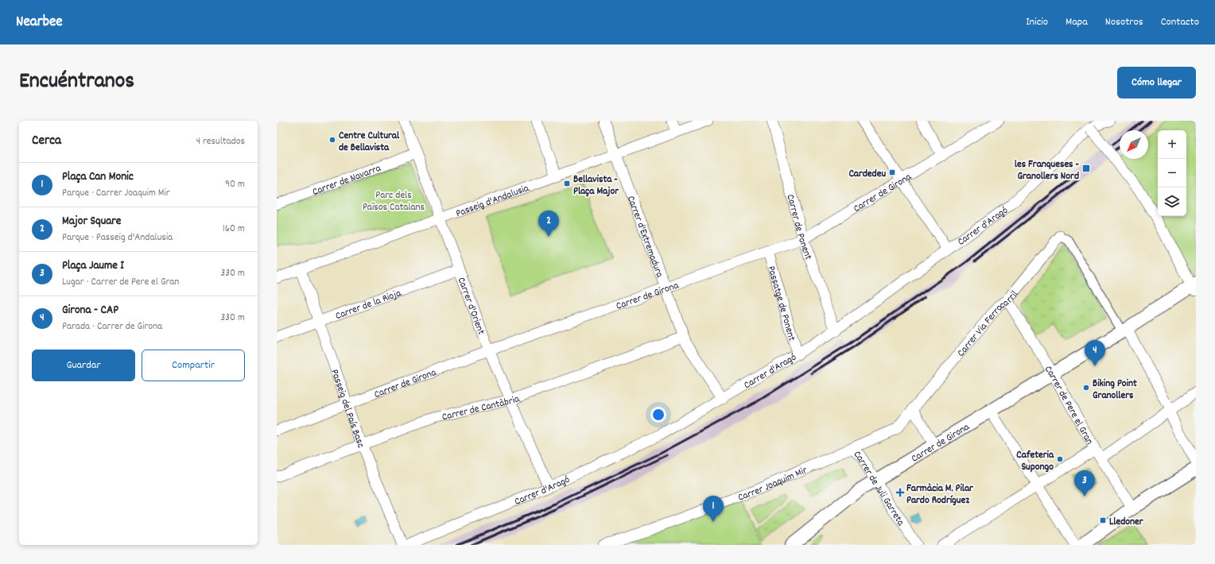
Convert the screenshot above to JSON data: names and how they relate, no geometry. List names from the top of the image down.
{
  "streets": {
    "street": [
      "Carrer de Navarra",
      "Carrer de Girona",
      "Passeig d'Andalusia",
      "Carrer d'Aragó",
      "Carrer de Ponent",
      "Carrer d'Extremadura",
      "Passatge de Ponent",
      "Carrer de la Rioja",
      "Carrer d'Orient",
      "Carrer Via Ferrocarril",
      "Carrer de Pere el Gran",
      "Carrer de Cantàbria",
      "Passeig del País Basc",
      "Carrer Joaquim Mir",
      "Carrer de Juli Garreta"
    ]
  },
  "crossings": [
    ["Carrer de Navarra", "Carrer d'Orient"],
    ["Carrer de Girona", "Carrer d'Aragó"],
    ["Carrer de Girona", "Carrer de Ponent"],
    ["Carrer de Girona", "Carrer d'Extremadura"],
    ["Carrer de Girona", "Passatge de Ponent"],
    ["Carrer de Girona", "Carrer d'Orient"],
    ["Carrer de Girona", "Carrer de Pere el Gran"],
    ["Carrer de Girona", "Passeig del País Basc"],
    ["Carrer de Girona", "Carrer de Juli Garreta"],
    ["Passeig d'Andalusia", "Carrer d'Extremadura"],
    ["Passeig d'Andalusia", "Carrer d'Orient"],
    ["Passeig d'Andalusia", "Passeig del País Basc"],
    ["Carrer d'Aragó", "Carrer de Ponent"],
    ["Carrer d'Aragó", "Carrer d'Extremadura"],
    ["Carrer d'Aragó", "Passatge de Ponent"],
    ["Carrer d'Aragó", "Carrer d'Orient"],
    ["Carrer d'Extremadura", "Carrer de Cantàbria"],
    ["Carrer de la Rioja", "Carrer d'Orient"],
    ["Carrer de la Rioja", "Passeig del País Basc"],
    ["Carrer d'Orient", "Carrer de Cantàbria"],
    ["Carrer Via Ferrocarril", "Carrer de Pere el Gran"],
    ["Carrer Via Ferrocarril", "Carrer Joaquim Mir"],
    ["Carrer Via Ferrocarril", "Carrer de Juli Garreta"],
    ["Carrer de Cantàbria", "Passeig del País Basc"],
    ["Carrer Joaquim Mir", "Carrer de Juli Garreta"]
  ],
  "parks": ["Parc dels Països Catalans"],
  "places": {
    "other": ["Centre Cultural de Bellavista", "Biking Point Granollers", "Cafeteria Supongo"],
    "transit": [
      "les Franqueses - Granollers Nord",
      "Cardedeu",
      "Bellavista - Plaça Major",
      "Lledoner"
    ],
    "health": ["Farmàcia M. Pilar Pardo Rodríguez"]
  },
  "north": "bottom left",
  "page": {
    "header": "Nearbee",
    "nav": [
      "Inicio",
      "Mapa",
      "Nosotros",
      "Contacto"
    ],
    "title": "Encuéntranos",
    "buttons": [
      "Cómo llegar",
      ["Guardar", "Compartir"]
    ],
    "heading": ["Cerca", "4 resultados"],
    "map_buttons": ["+", "−"],
    "list": [
      {
        "mark": "1",
        "name": "Plaça Can Monic",
        "note": "Parque · Carrer Joaquim Mir",
        "value": "90 m"
      },
      {
        "mark": "2",
        "name": "Major Square",
        "note": "Parque · Passeig d'Andalusia",
        "value": "160 m"
      },
      {
        "mark": "3",
        "name": "Plaça Jaume I",
        "note": "Lugar · Carrer de Pere el Gran",
        "value": "330 m"
      },
      {
        "mark": "4",
        "name": "Girona - CAP",
        "note": "Parada · Carrer de Girona",
        "value": "330 m"
      }
    ],
    "pins": [
      "2",
      "4",
      "3",
      "1"
    ]
  }
}
